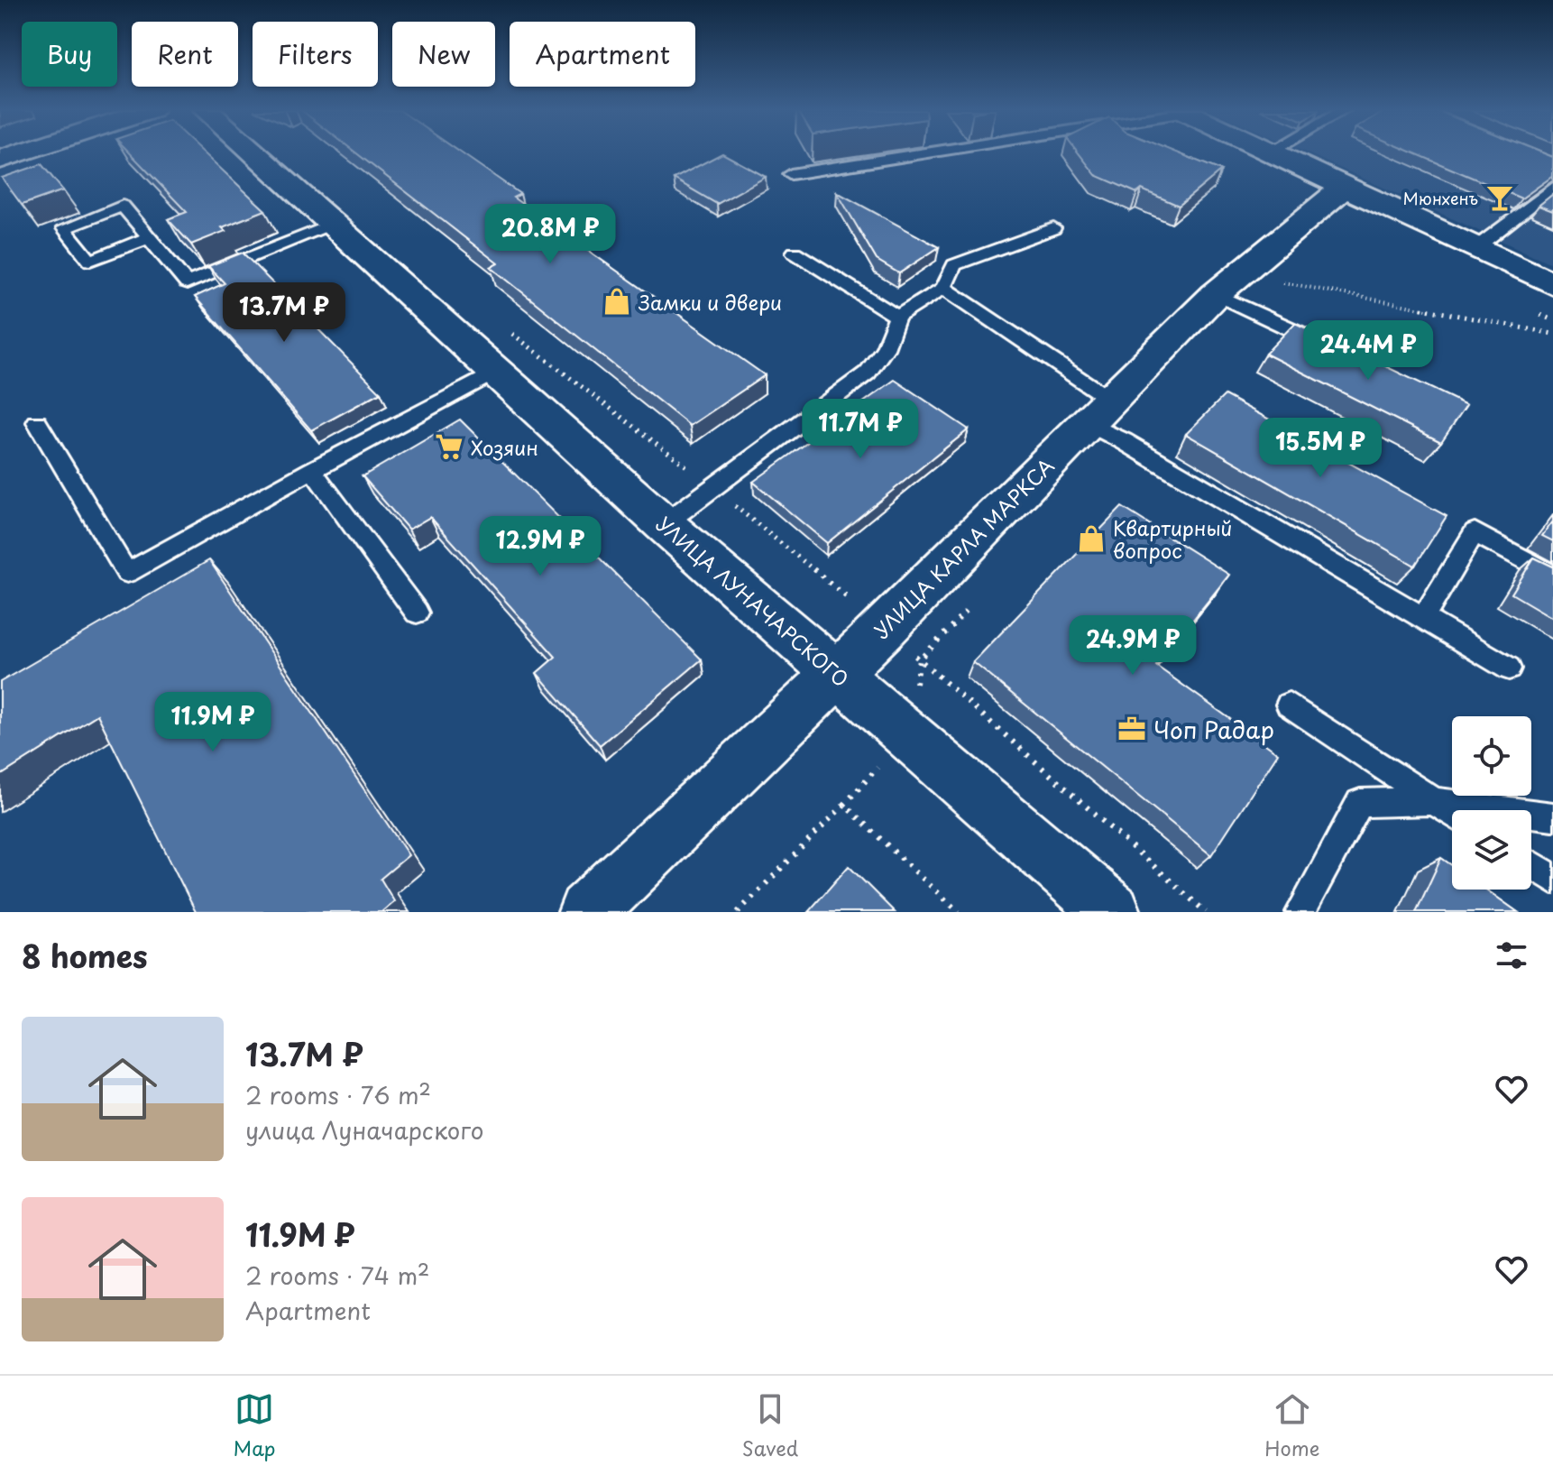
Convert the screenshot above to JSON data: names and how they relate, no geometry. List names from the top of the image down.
{
  "streets": {
    "street": ["УЛИЦА КАРЛА МАРКСА", "УЛИЦА ЛУНАЧАРСКОГО"]
  },
  "crossings": [
    ["УЛИЦА КАРЛА МАРКСА", "УЛИЦА ЛУНАЧАРСКОГО"]
  ],
  "places": {
    "bar": ["Мюнхенъ"],
    "shop": ["Замки и двери", "Квартирный вопрос"],
    "supermarket": ["Хозяин"],
    "office": ["Чоп Радар"]
  },
  "page": {
    "chip": [
      "Buy",
      "Rent",
      "Filters",
      "New",
      "Apartment"
    ],
    "price": [
      "20.8M ₽",
      "13.7M ₽",
      "24.4M ₽",
      "11.7M ₽",
      "15.5M ₽",
      "12.9M ₽",
      "24.9M ₽",
      "11.9M ₽"
    ],
    "heading": "8 homes",
    "list": [
      {
        "name": "13.7M ₽",
        "note": "2 rooms · 76 m² · улица Луначарского"
      },
      {
        "name": "11.9M ₽",
        "note": "2 rooms · 74 m² · Apartment"
      }
    ],
    "tabs": ["Map", "Saved", "Home"]
  }
}
